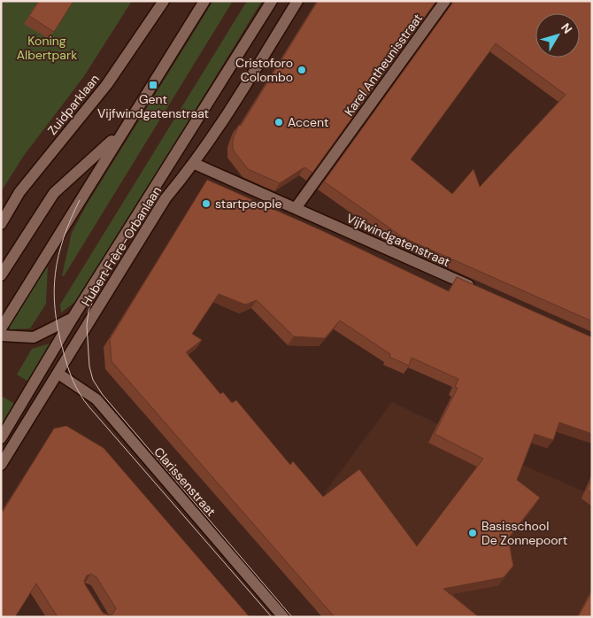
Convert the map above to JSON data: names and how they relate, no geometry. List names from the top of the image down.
{
  "streets": {
    "street": [
      "Karel Antheunisstraat",
      "Zuidparklaan",
      "Vijfwindgatenstraat",
      "Hubert Frère-Orbanlaan",
      "Clarissenstraat"
    ]
  },
  "crossings": [
    ["Karel Antheunisstraat", "Vijfwindgatenstraat"],
    ["Vijfwindgatenstraat", "Hubert Frère-Orbanlaan"],
    ["Hubert Frère-Orbanlaan", "Clarissenstraat"]
  ],
  "parks": ["Koning Albertpark"],
  "places": {
    "other": [
      "Cristoforo Colombo",
      "Accent",
      "startpeople",
      "Basisschool De Zonnepoort"
    ],
    "transit": ["Gent Vijfwindgatenstraat"]
  },
  "north": "top right"
}
